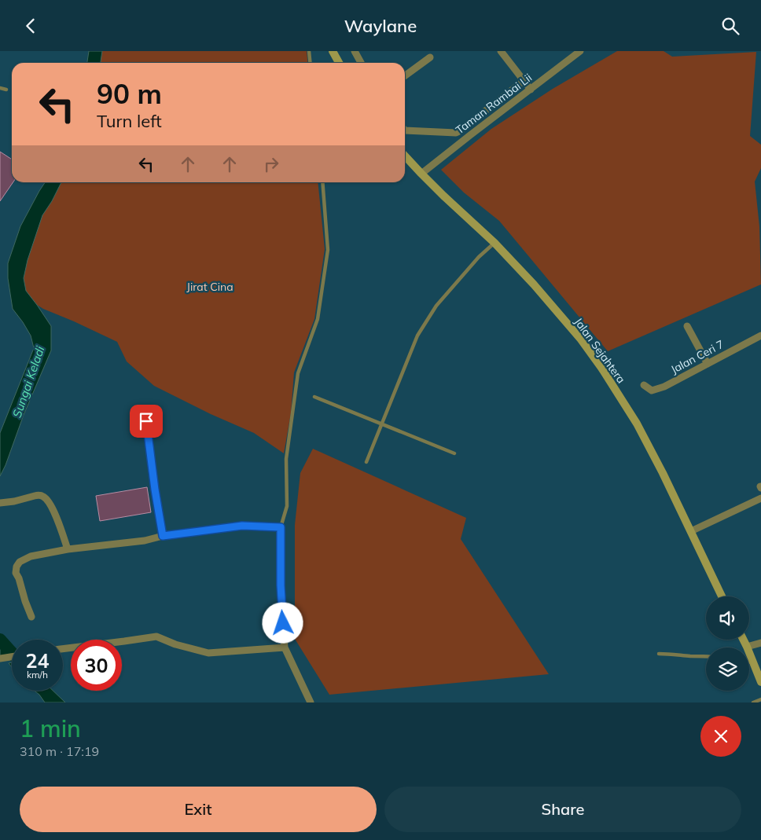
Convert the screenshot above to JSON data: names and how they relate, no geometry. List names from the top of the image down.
{
  "streets": {
    "street": ["Taman Rambai Lii", "Jalan Sejahtera", "Jalan Ceri 7"]
  },
  "crossings": [
    ["Taman Rambai Lii", "Jalan Sejahtera"]
  ],
  "water": ["Sungai Keladi"],
  "parks": ["Jirat Cina"],
  "page": {
    "header": "Waylane",
    "turn": ["90 m", "Turn left"],
    "speed": "24 km/h",
    "limit": "30",
    "heading": ["1 min", "310 m · 17:19"],
    "buttons": ["Exit", "Share"]
  }
}
